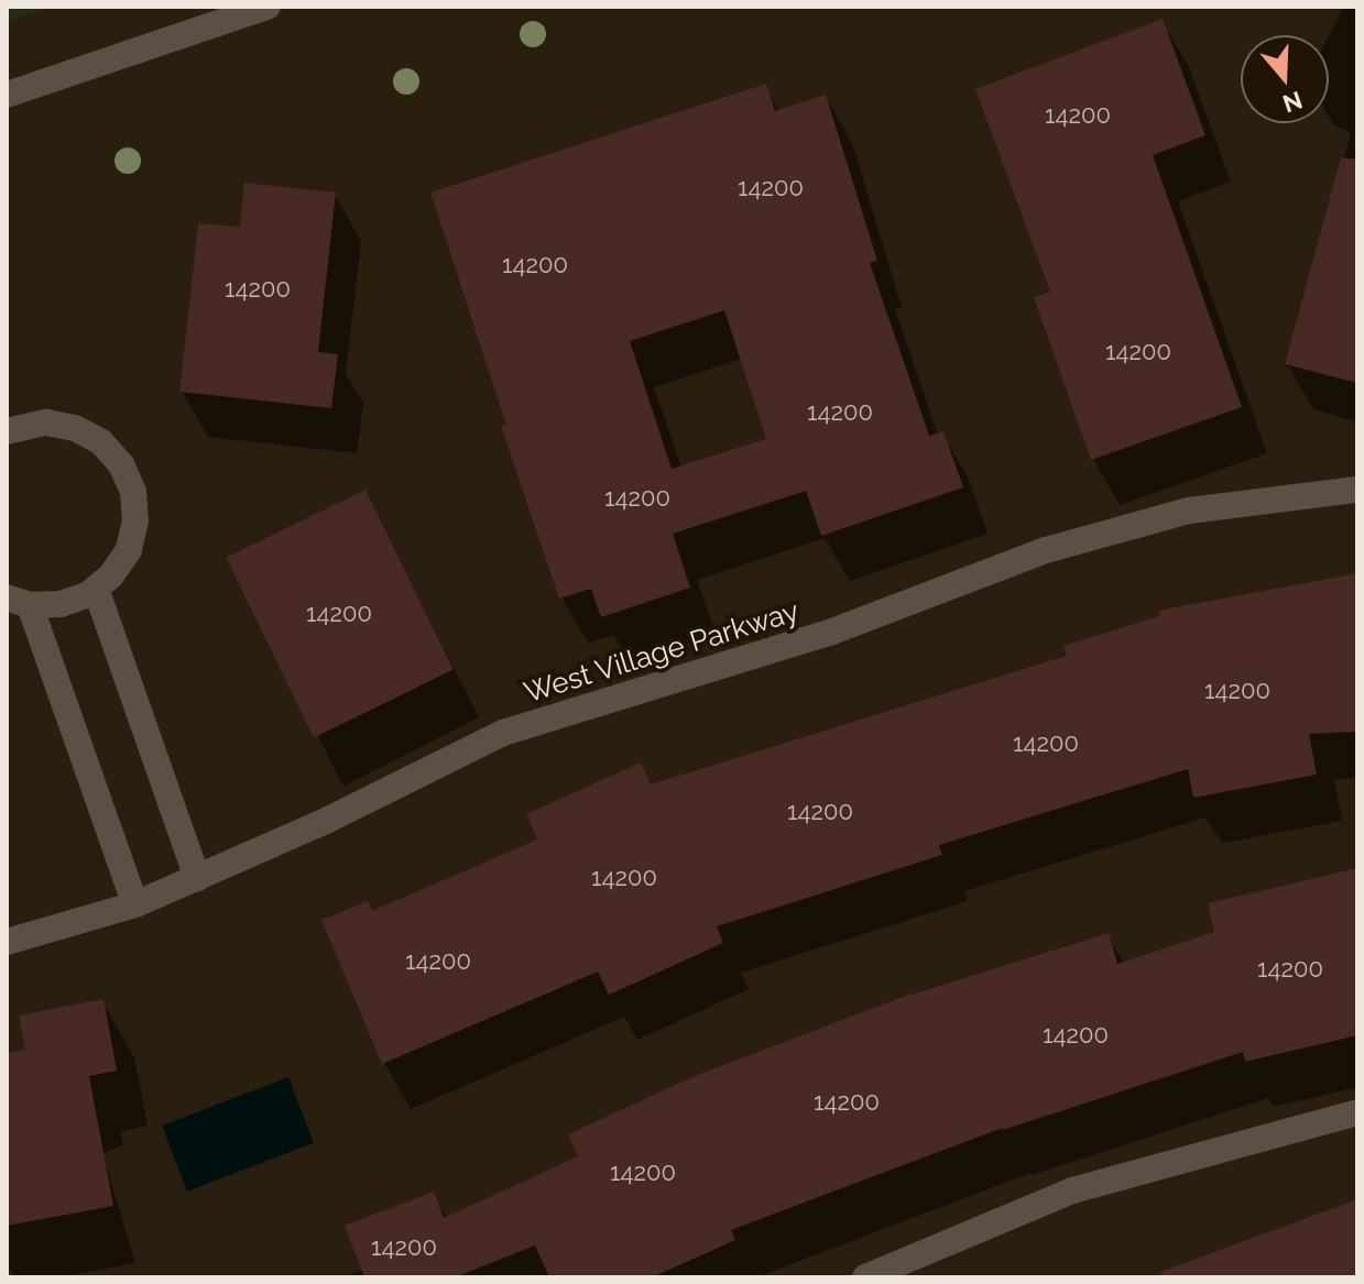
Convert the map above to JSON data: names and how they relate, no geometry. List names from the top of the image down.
{
  "streets": {
    "street": ["West Village Parkway"]
  },
  "house_numbers": [
    "14200",
    "14200",
    "14200",
    "14200",
    "14200",
    "14200",
    "14200",
    "14200",
    "14200",
    "14200",
    "14200",
    "14200",
    "14200",
    "14200",
    "14200",
    "14200",
    "14200",
    "14200"
  ],
  "north": "bottom"
}
